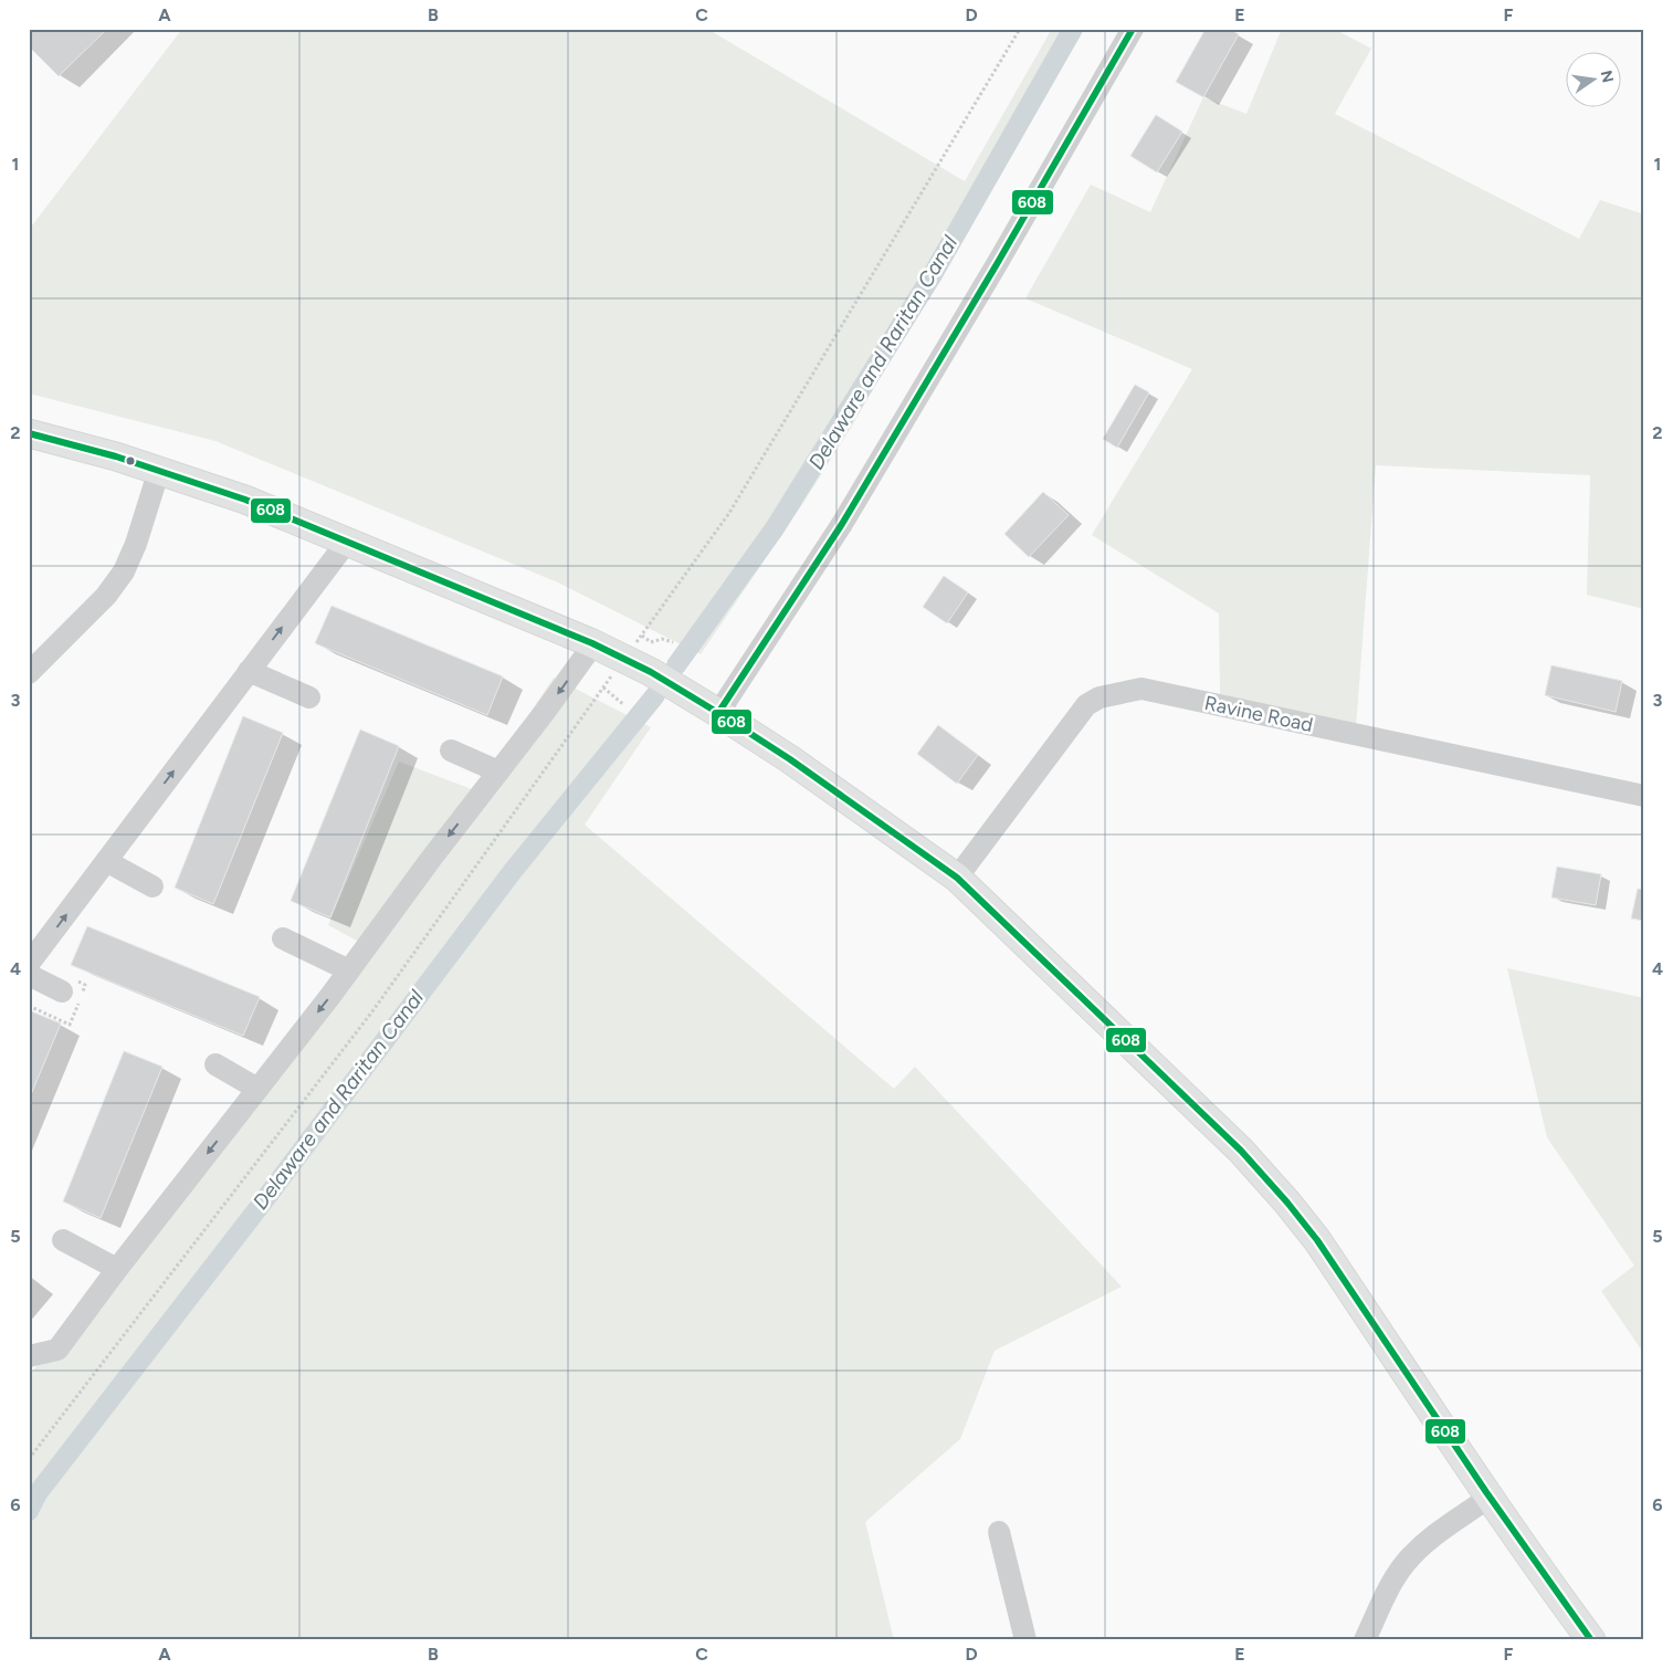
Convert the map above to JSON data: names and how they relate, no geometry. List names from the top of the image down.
{
  "streets": {
    "street": ["Ravine Road"]
  },
  "water": ["Delaware and Raritan Canal"],
  "lines": ["transit line 608"],
  "north": "right",
  "grid": {
    "columns": [
      "A",
      "B",
      "C",
      "D",
      "E",
      "F"
    ],
    "rows": [
      "1",
      "2",
      "3",
      "4",
      "5",
      "6"
    ]
  }
}
